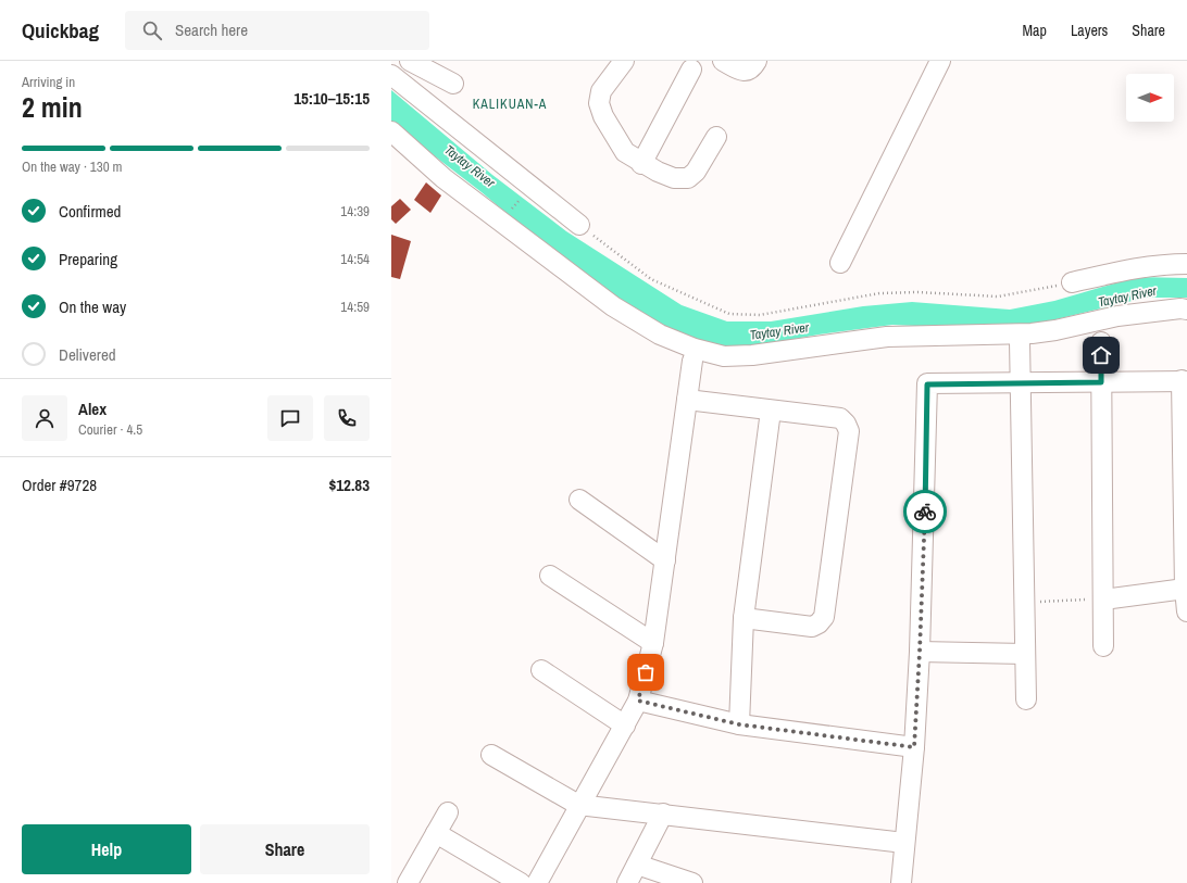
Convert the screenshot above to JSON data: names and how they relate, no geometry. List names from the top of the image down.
{
  "districts": ["KALIKUAN-A"],
  "water": ["Taytay River"],
  "north": "right",
  "page": {
    "header": "Quickbag",
    "search": "Search here",
    "nav": ["Map", "Layers", "Share"],
    "heading": ["2 min", "Arriving in", "15:10–15:15"],
    "panel": [
      "Alex",
      "Courier · 4.5",
      "Order #9728",
      "$12.83"
    ],
    "bar": "On the way · 130 m",
    "list": [
      ["Confirmed", "14:39"],
      ["Preparing", "14:54"],
      ["On the way", "14:59"],
      "Delivered"
    ],
    "buttons": ["Help", "Share"]
  }
}
